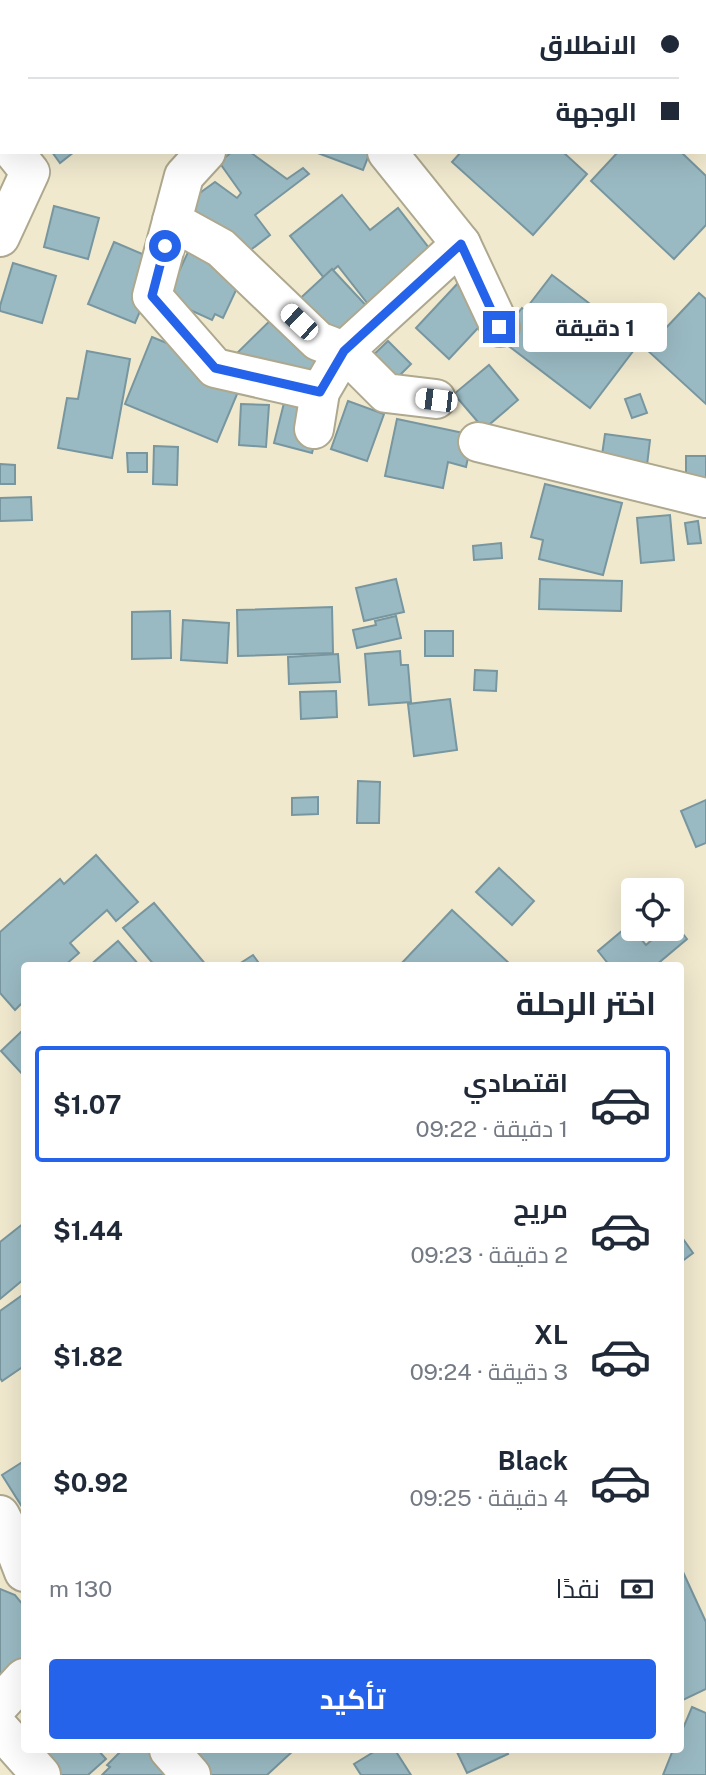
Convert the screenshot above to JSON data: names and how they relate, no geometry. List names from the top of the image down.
{
  "page": {
    "banner": ["الانطلاق", "الوجهة"],
    "bubble": "1 دقيقة",
    "heading": "اختر الرحلة",
    "list": [
      {
        "name": "اقتصادي",
        "note": "1 دقيقة · 09:22",
        "value": "$1.07"
      },
      {
        "name": "مريح",
        "note": "2 دقيقة · 09:23",
        "value": "$1.44"
      },
      {
        "name": "XL",
        "note": "3 دقيقة · 09:24",
        "value": "$1.82"
      },
      {
        "name": "Black",
        "note": "4 دقيقة · 09:25",
        "value": "$0.92"
      }
    ],
    "pay": ["نقدًا", "130 m"],
    "buttons": "تأكيد"
  }
}
